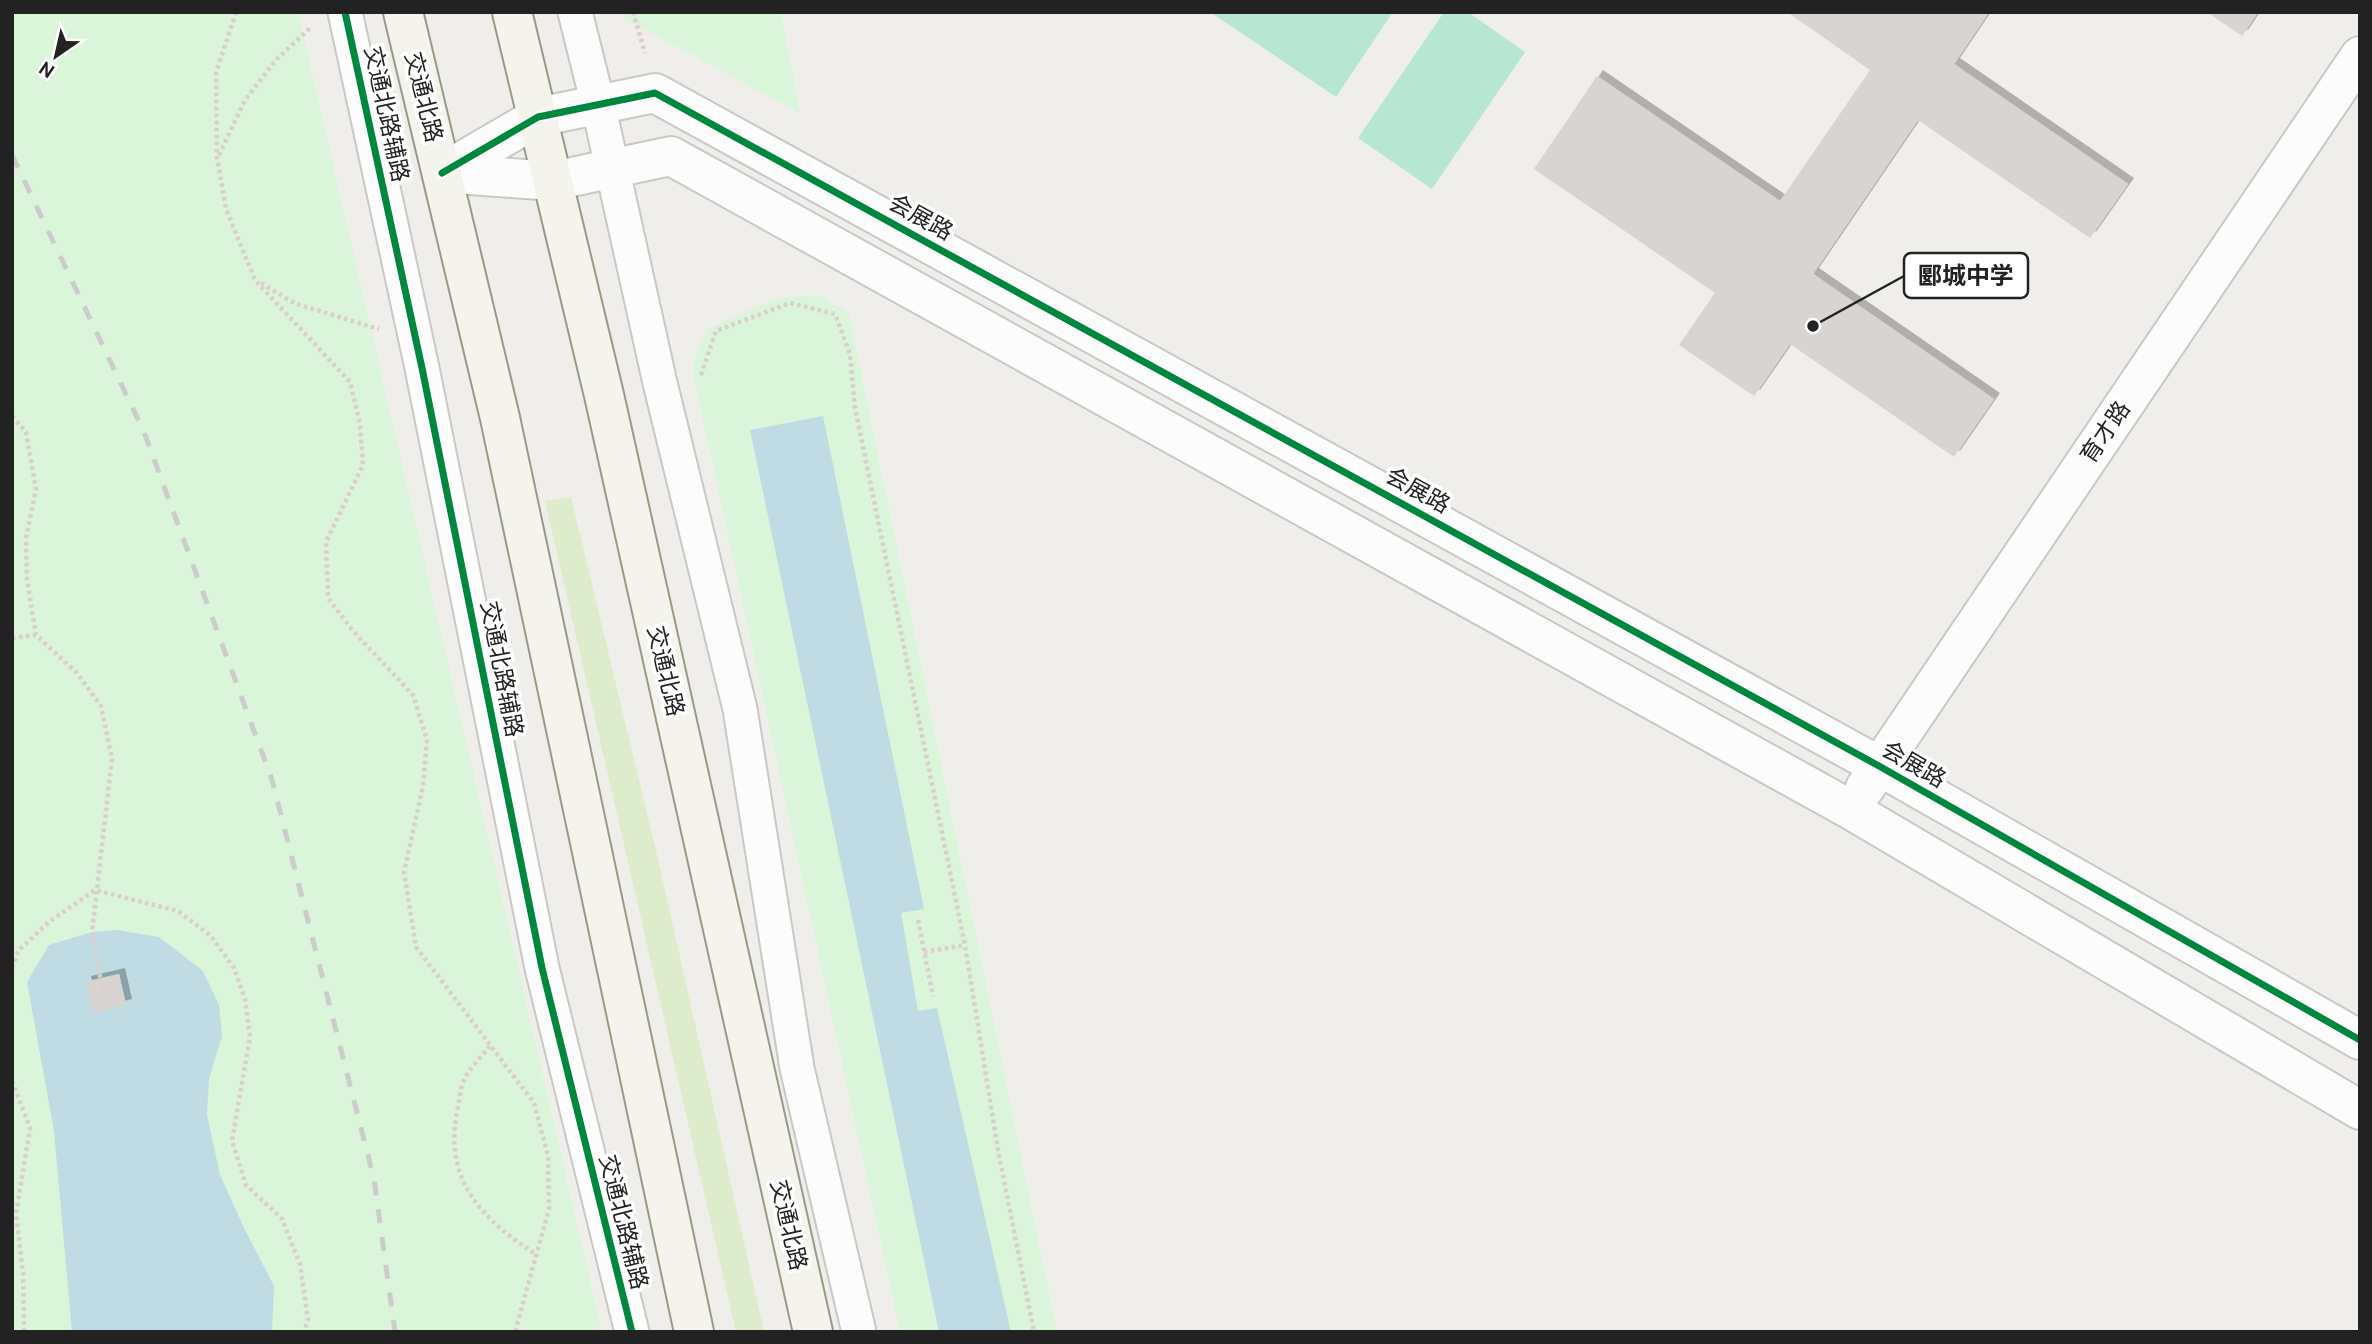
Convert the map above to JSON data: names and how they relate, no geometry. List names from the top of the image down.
{
  "streets": {
    "main road": ["交通北路"],
    "street": ["交通北路辅路", "会展路", "育才路"]
  },
  "crossings": [
    ["交通北路", "会展路"],
    ["会展路", "育才路"]
  ],
  "places": ["郾城中学"],
  "north": "bottom left"
}
